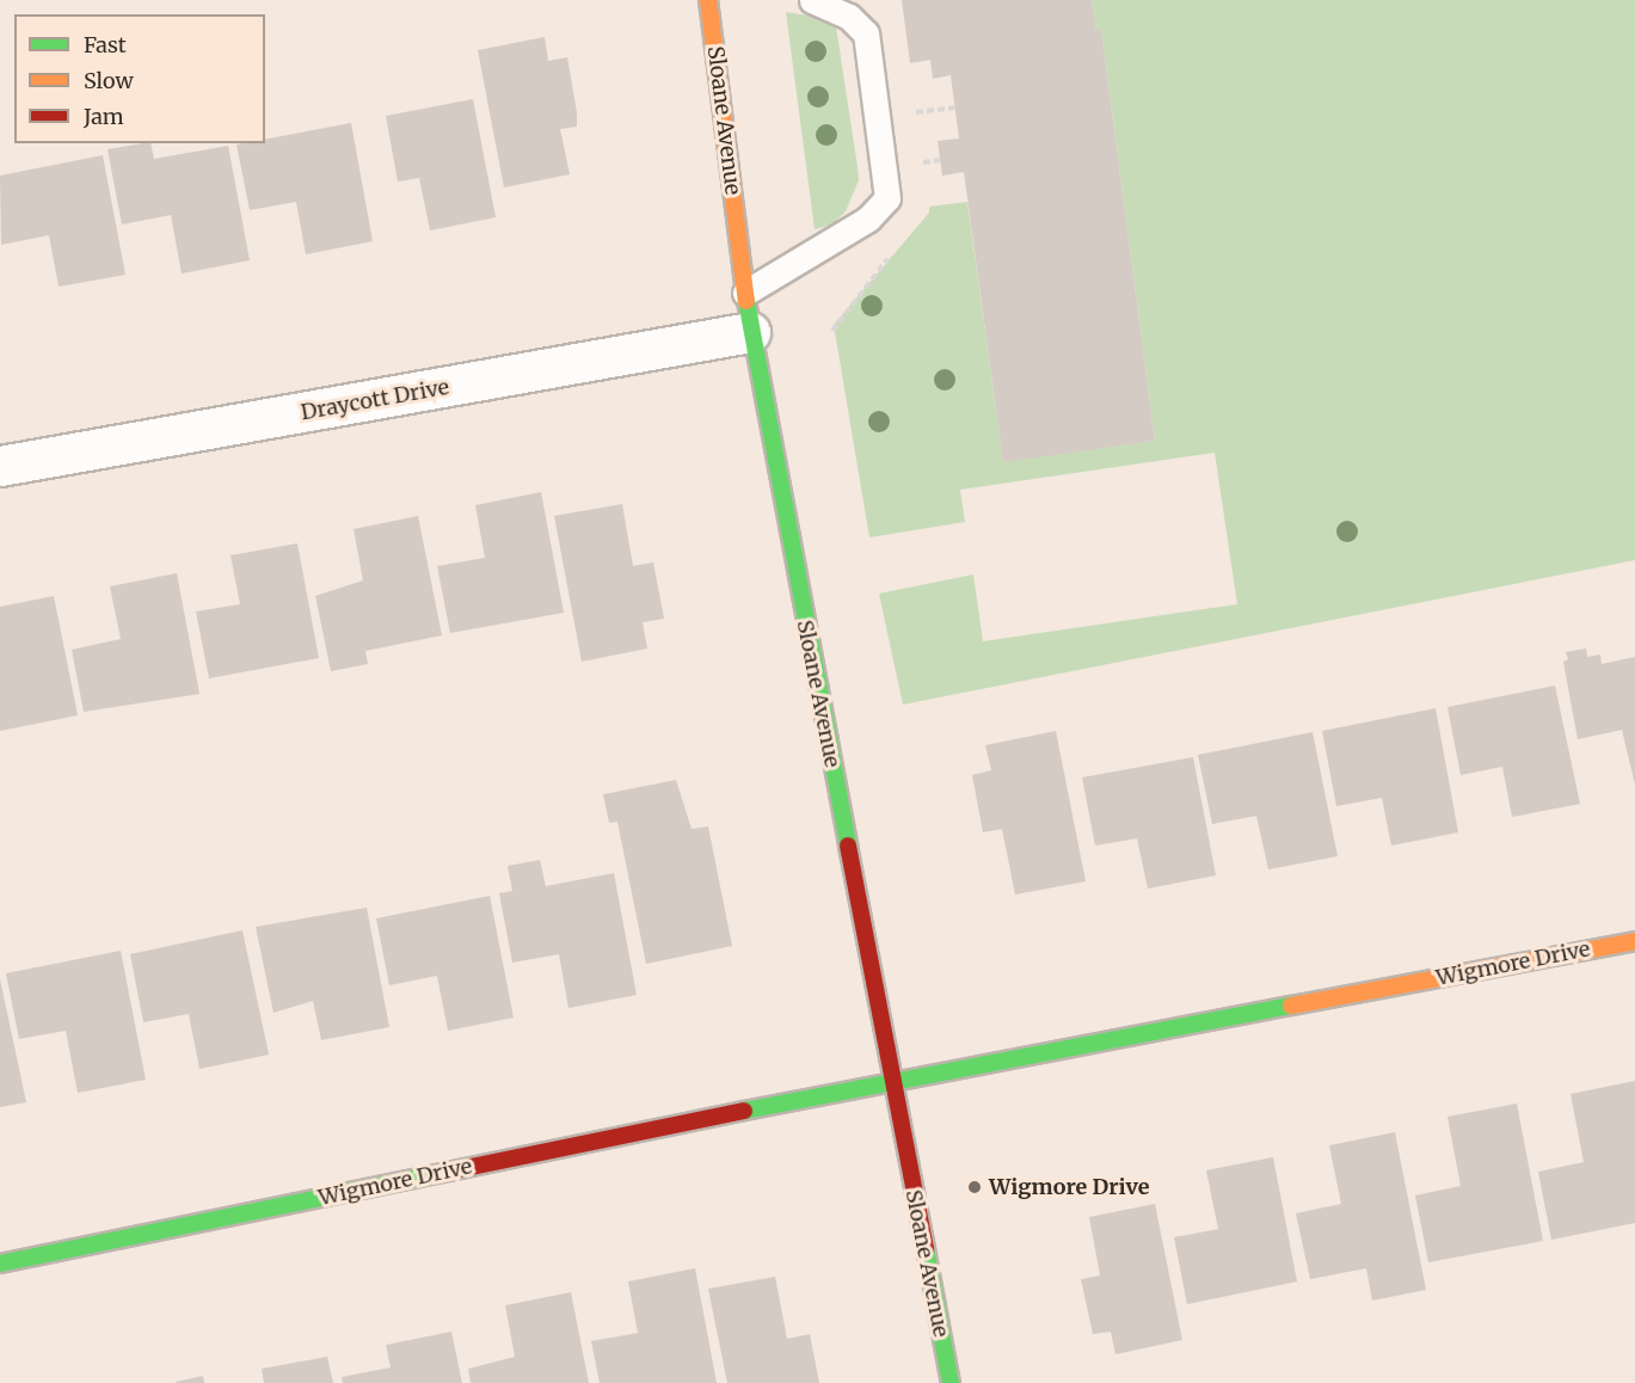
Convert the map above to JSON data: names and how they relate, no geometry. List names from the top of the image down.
{
  "streets": {
    "street": ["Sloane Avenue", "Draycott Drive", "Wigmore Drive"]
  },
  "crossings": [
    ["Sloane Avenue", "Draycott Drive"],
    ["Sloane Avenue", "Wigmore Drive"]
  ],
  "places": ["Wigmore Drive"],
  "legend": ["Fast", "Slow", "Jam"]
}
